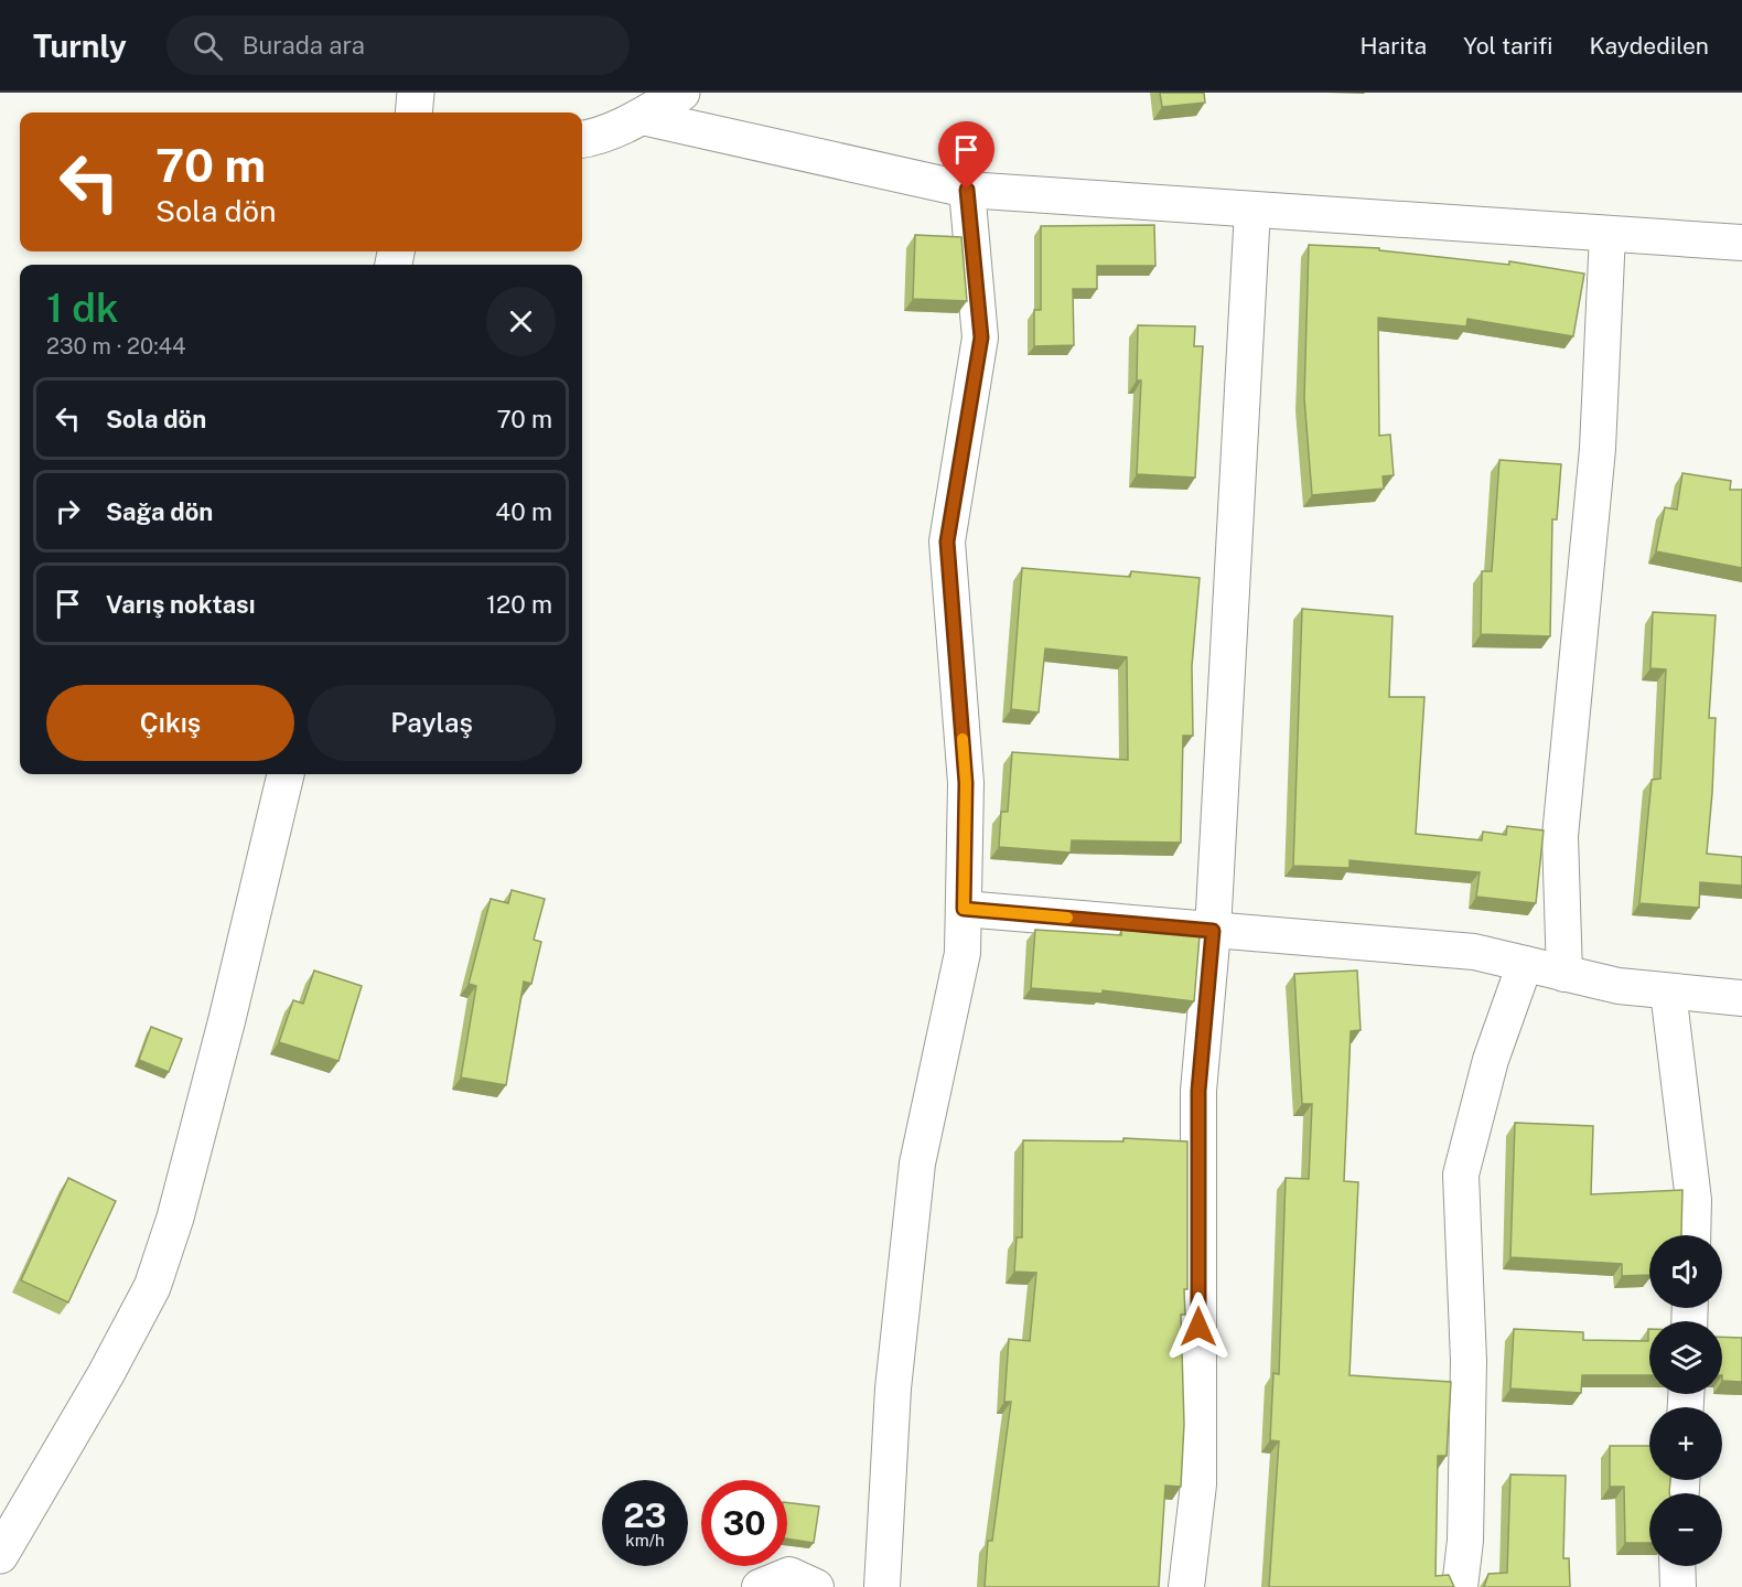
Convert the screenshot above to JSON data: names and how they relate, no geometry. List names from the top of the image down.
{
  "page": {
    "header": "Turnly",
    "search": "Burada ara",
    "nav": ["Harita", "Yol tarifi", "Kaydedilen"],
    "turn": ["70 m", "Sola dön"],
    "heading": ["1 dk", "230 m · 20:44"],
    "list": [
      {
        "name": "Sola dön",
        "value": "70 m"
      },
      {
        "name": "Sağa dön",
        "value": "40 m"
      },
      {
        "name": "Varış noktası",
        "value": "120 m"
      }
    ],
    "buttons": ["Çıkış", "Paylaş"],
    "map_buttons": ["+", "−"],
    "speed": "23 km/h",
    "limit": "30"
  }
}
